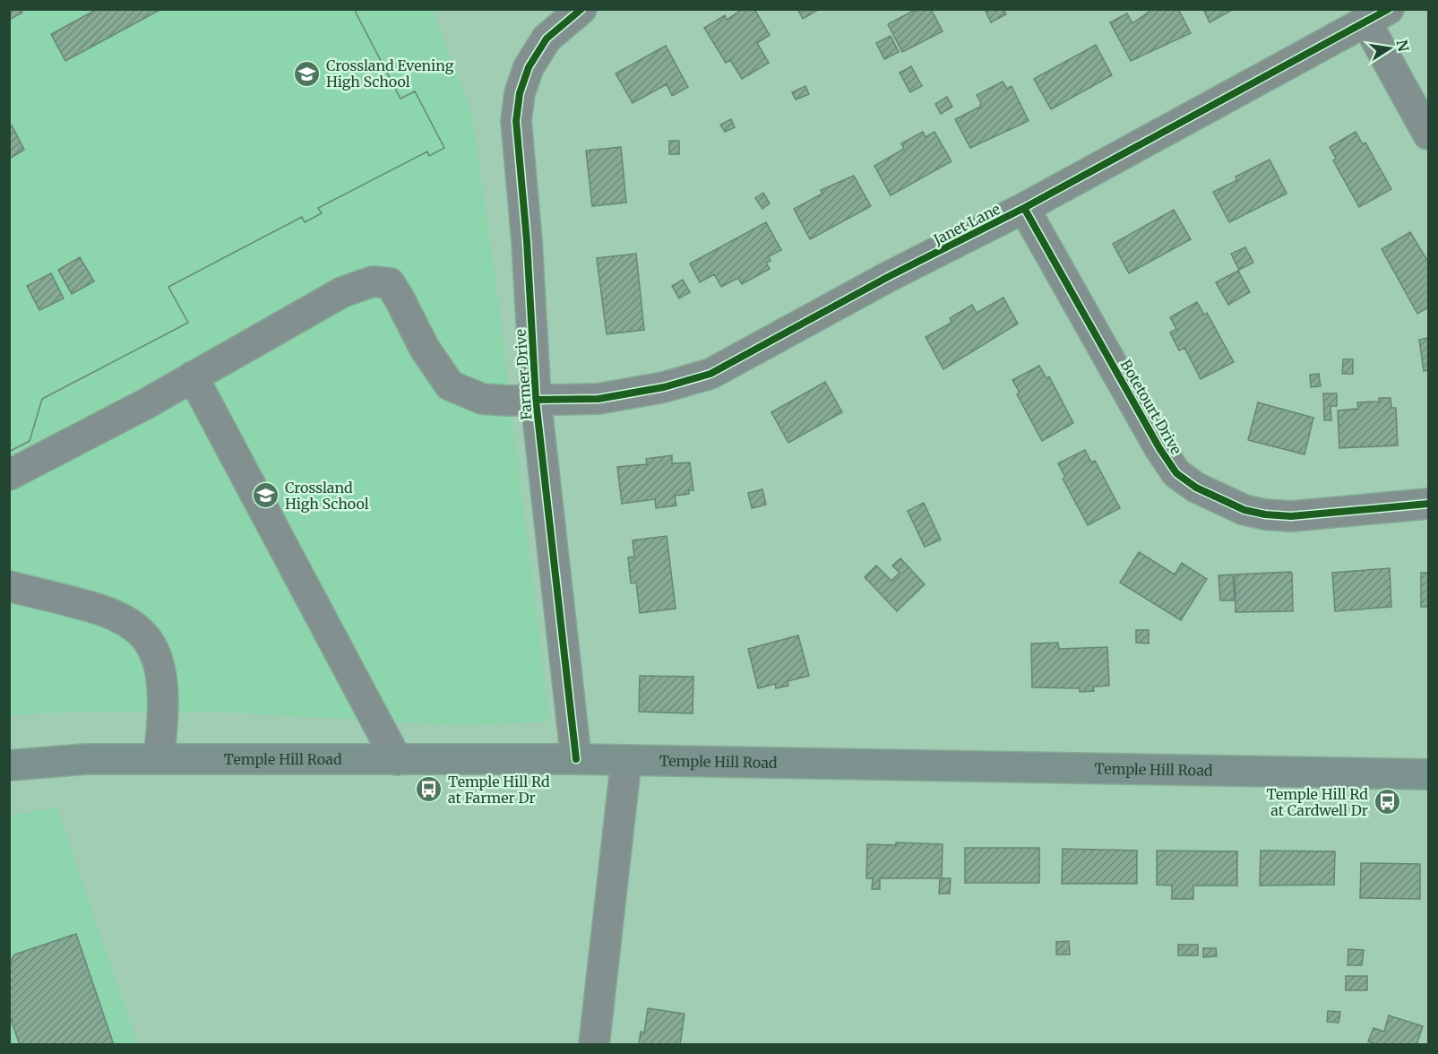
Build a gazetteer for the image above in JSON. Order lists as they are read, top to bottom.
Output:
{
  "streets": {
    "main road": ["Temple Hill Road"],
    "street": ["Janet Lane", "Farmer Drive", "Botetourt Drive"]
  },
  "crossings": [
    ["Janet Lane", "Farmer Drive"],
    ["Janet Lane", "Botetourt Drive"],
    ["Farmer Drive", "Temple Hill Road"]
  ],
  "places": {
    "school or university": ["Crossland Evening High School", "Crossland High School"],
    "bus stop": ["Temple Hill Rd at Farmer Dr", "Temple Hill Rd at Cardwell Dr"]
  },
  "north": "right"
}
